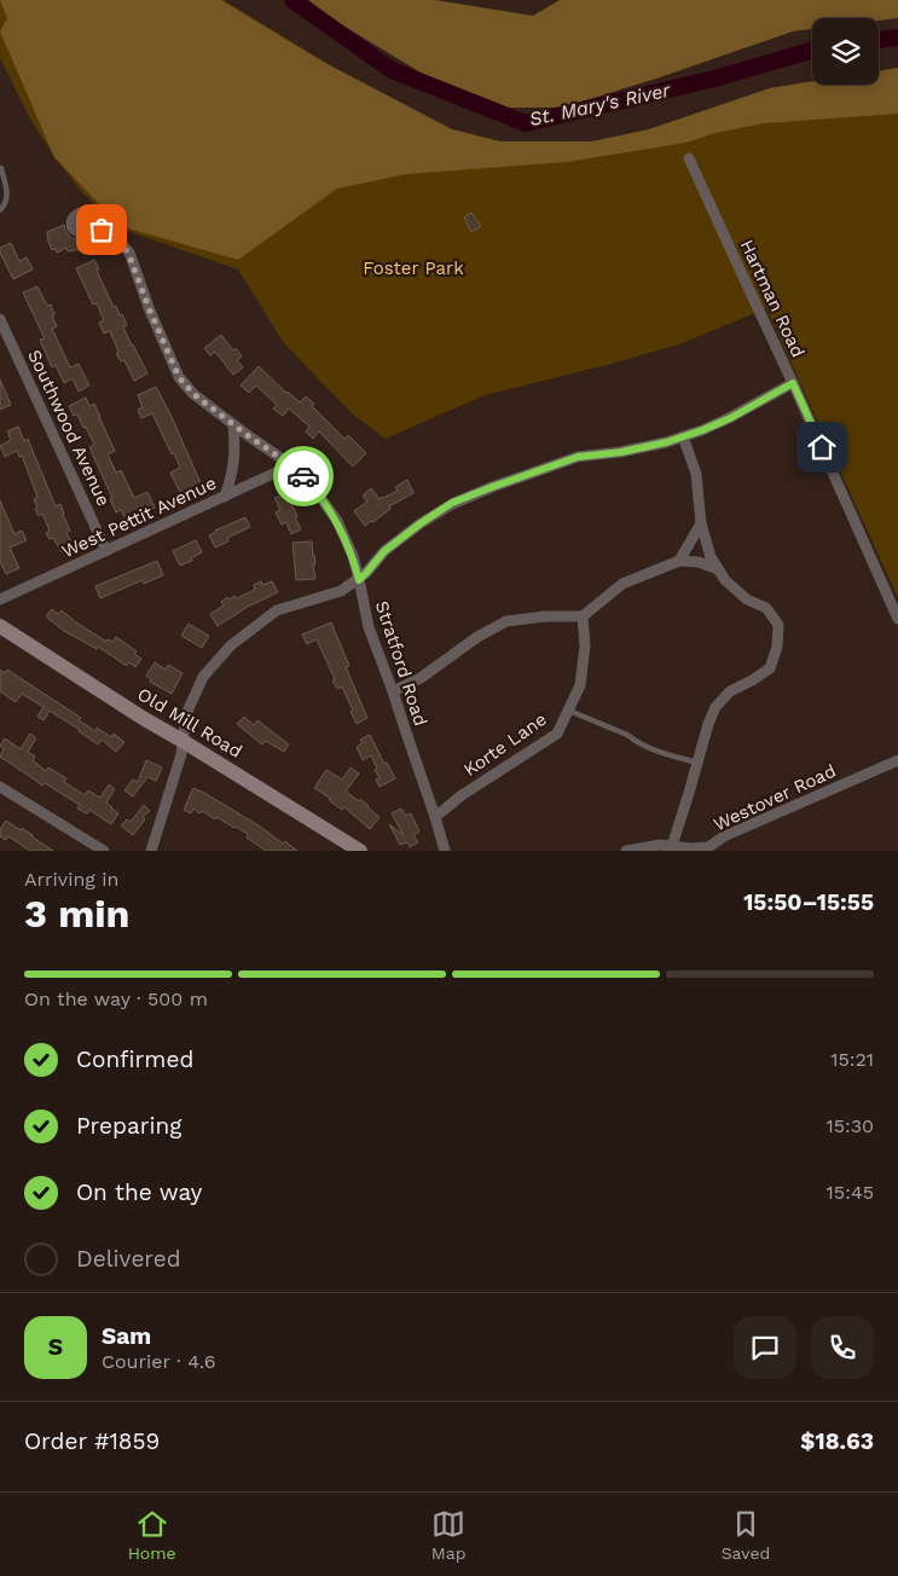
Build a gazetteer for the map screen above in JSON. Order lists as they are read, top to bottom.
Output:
{
  "streets": {
    "main road": ["Old Mill Road"],
    "street": [
      "Hartman Road",
      "Southwood Avenue",
      "West Pettit Avenue",
      "Stratford Road",
      "Korte Lane",
      "Westover Road"
    ]
  },
  "crossings": [
    ["Southwood Avenue", "West Pettit Avenue"],
    ["West Pettit Avenue", "Stratford Road"],
    ["Stratford Road", "Korte Lane"]
  ],
  "water": ["St. Mary's River"],
  "parks": ["Foster Park"],
  "page": {
    "heading": ["3 min", "Arriving in", "15:50–15:55"],
    "panel": [
      "Sam",
      "Courier · 4.6",
      "Order #1859",
      "$18.63"
    ],
    "bar": "On the way · 500 m",
    "list": [
      ["Confirmed", "15:21"],
      ["Preparing", "15:30"],
      ["On the way", "15:45"],
      "Delivered"
    ],
    "round": "S",
    "tabs": ["Home", "Map", "Saved"]
  }
}
